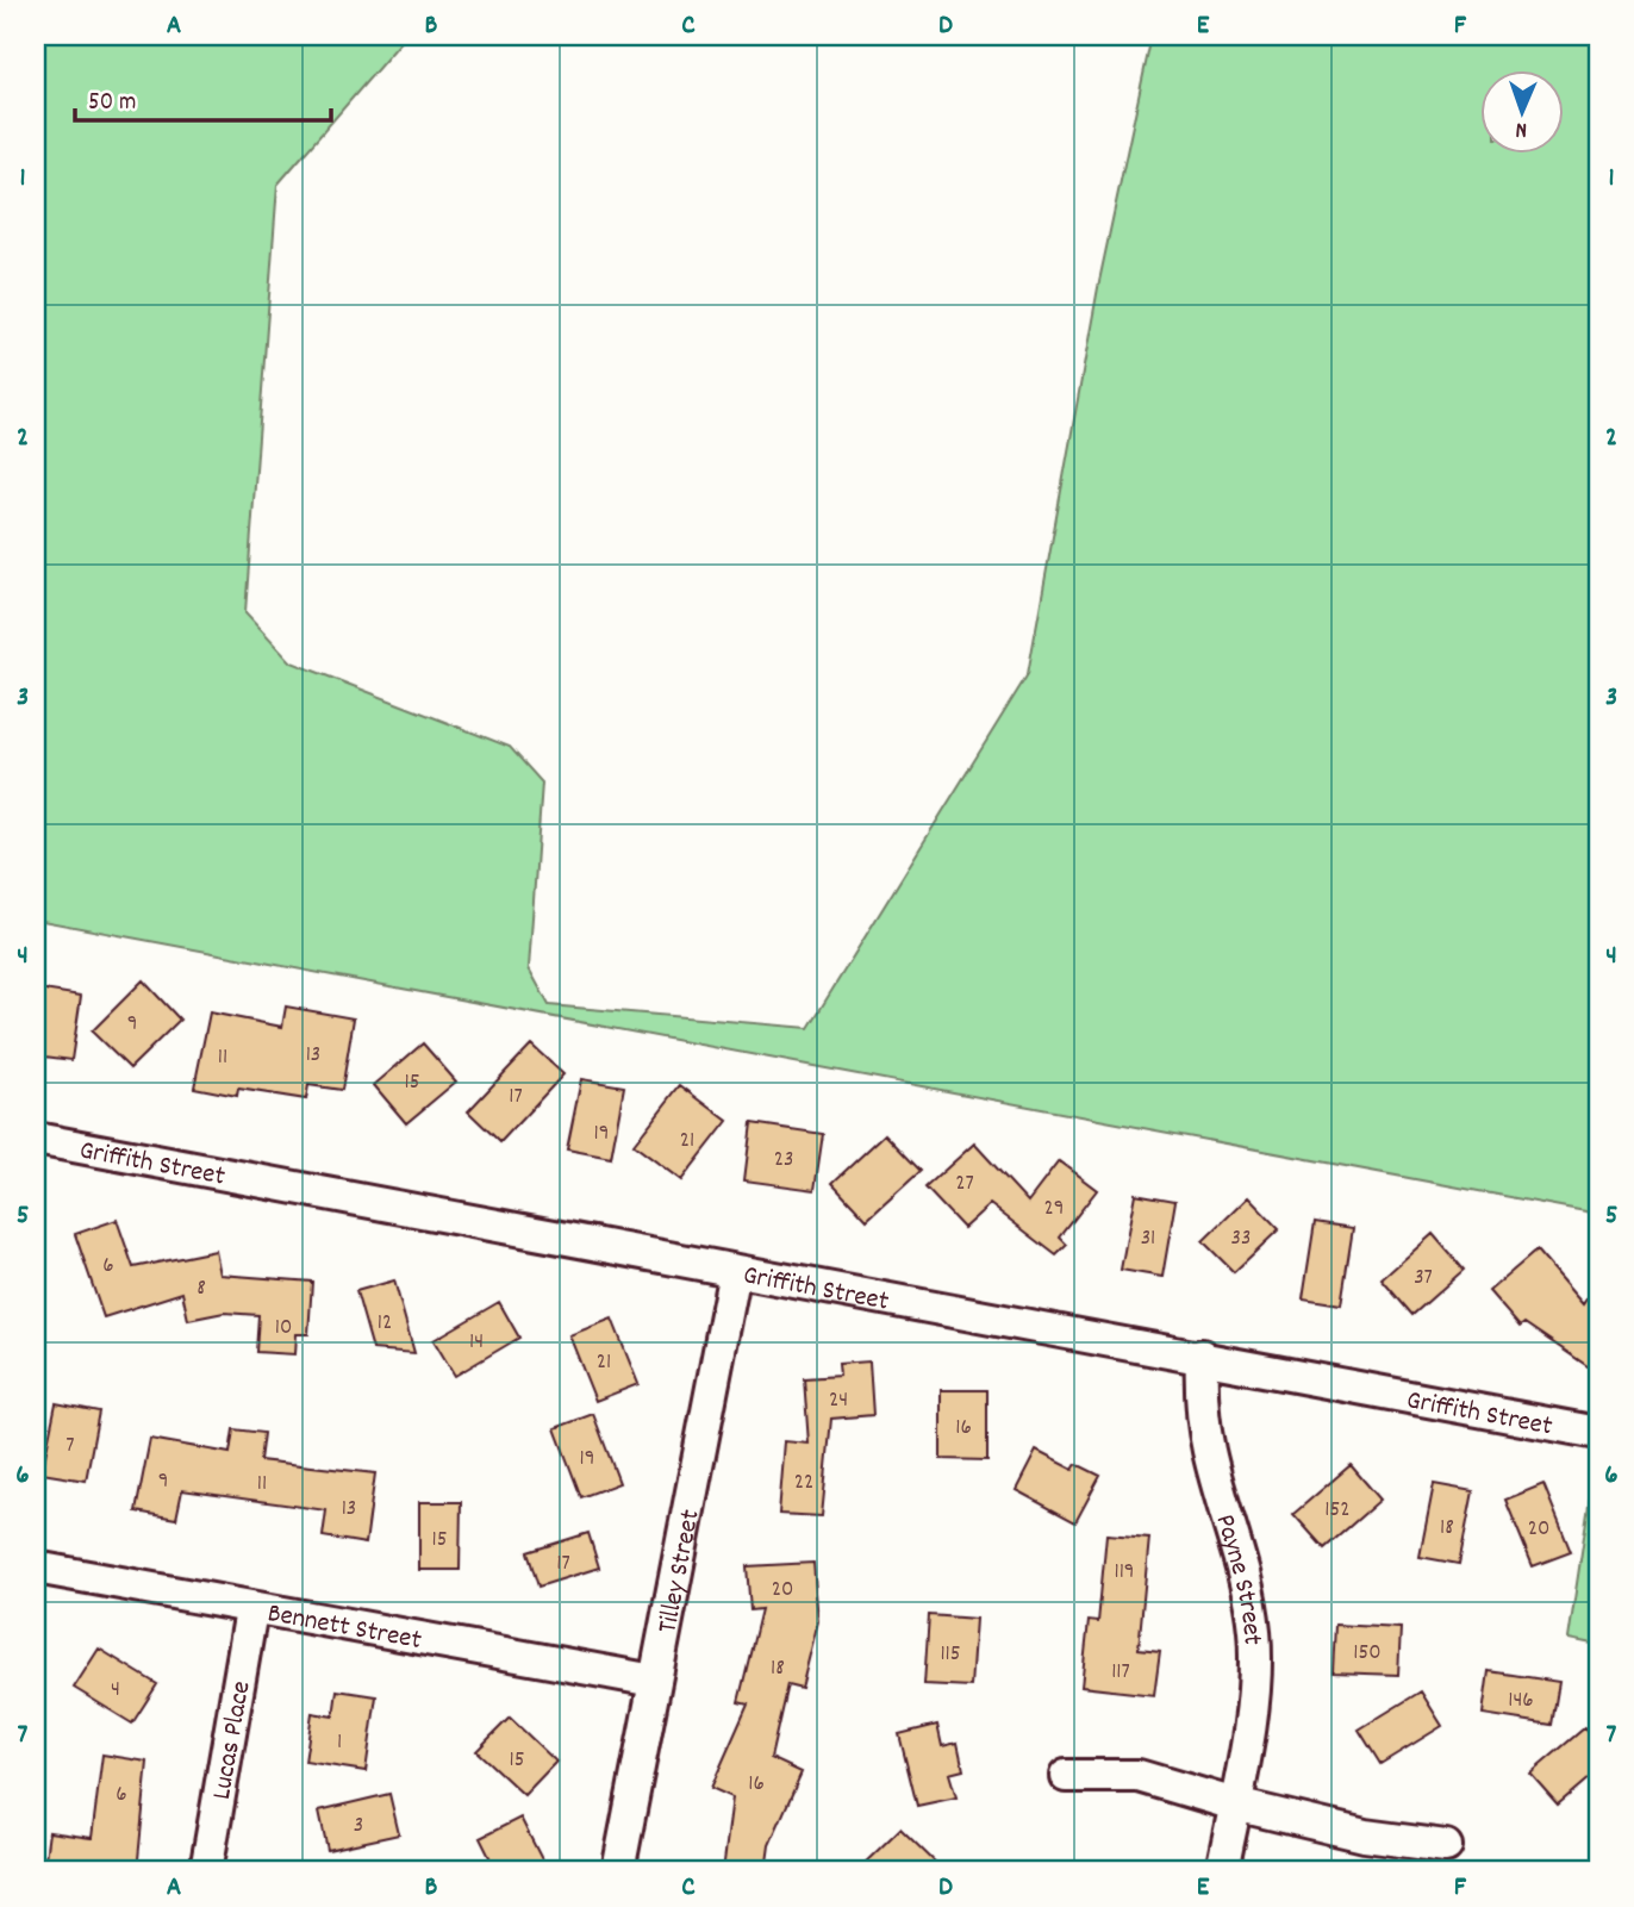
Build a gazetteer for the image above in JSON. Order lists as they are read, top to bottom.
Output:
{
  "streets": {
    "street": [
      "Griffith Street",
      "Tilley Street",
      "Payne Street",
      "Bennett Street",
      "Lucas Place"
    ]
  },
  "crossings": [
    ["Griffith Street", "Tilley Street"],
    ["Griffith Street", "Payne Street"],
    ["Tilley Street", "Bennett Street"],
    ["Bennett Street", "Lucas Place"]
  ],
  "house_numbers": [
    "9",
    "13",
    "11",
    "15",
    "17",
    "19",
    "21",
    "23",
    "27",
    "29",
    "31",
    "33",
    "6",
    "37",
    "8",
    "12",
    "10",
    "14",
    "21",
    "24",
    "16",
    "7",
    "19",
    "9",
    "22",
    "11",
    "13",
    "152",
    "18",
    "20",
    "15",
    "17",
    "119",
    "20",
    "150",
    "115",
    "18",
    "117",
    "4",
    "146",
    "1",
    "15",
    "16",
    "6",
    "3"
  ],
  "scale_bar": "50 m",
  "north": "bottom",
  "grid": {
    "columns": [
      "A",
      "B",
      "C",
      "D",
      "E",
      "F"
    ],
    "rows": [
      "1",
      "2",
      "3",
      "4",
      "5",
      "6",
      "7"
    ]
  }
}
